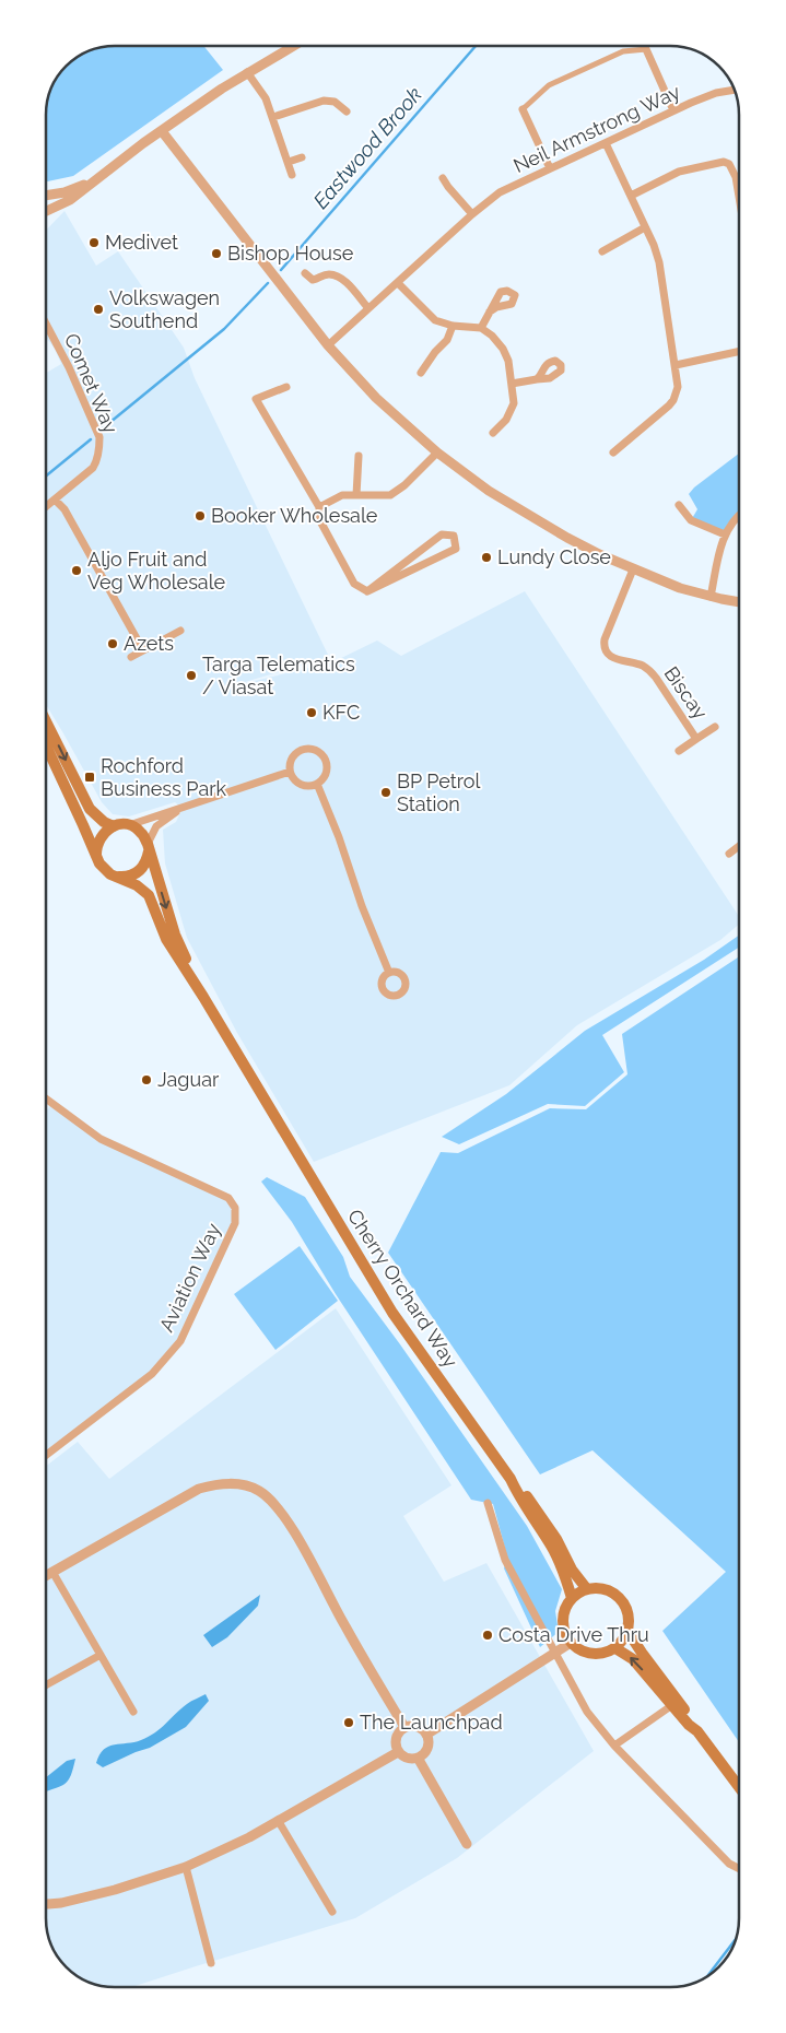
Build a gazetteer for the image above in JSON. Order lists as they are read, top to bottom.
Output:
{
  "streets": {
    "main road": ["Cherry Orchard Way"],
    "street": [
      "Neil Armstrong Way",
      "Comet Way",
      "Biscay",
      "Aviation Way"
    ]
  },
  "water": ["Eastwood Brook"],
  "places": {
    "other": [
      "Medivet",
      "Bishop House",
      "Volkswagen Southend",
      "Booker Wholesale",
      "Lundy Close",
      "Aljo Fruit and Veg Wholesale",
      "Azets",
      "Targa Telematics / Viasat",
      "KFC",
      "BP Petrol Station",
      "Jaguar",
      "Costa Drive Thru",
      "The Launchpad"
    ],
    "transit": ["Rochford Business Park"]
  }
}
